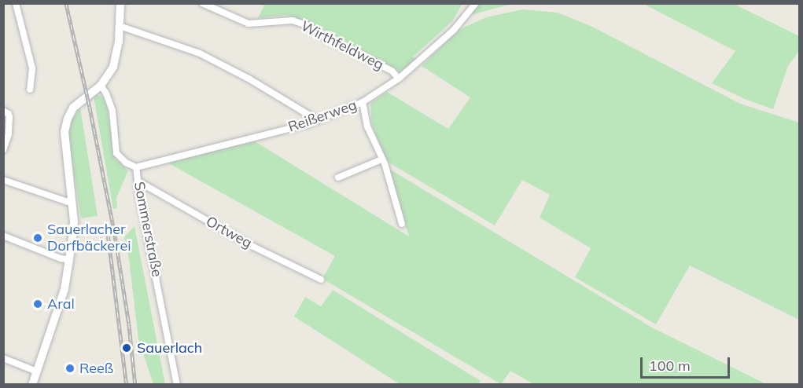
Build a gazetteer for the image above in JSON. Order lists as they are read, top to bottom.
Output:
{
  "streets": {
    "street": [
      "Wirthfeldweg",
      "Reißerweg",
      "Sommerstraße",
      "Ortweg"
    ]
  },
  "crossings": [
    ["Wirthfeldweg", "Reißerweg"],
    ["Reißerweg", "Sommerstraße"],
    ["Sommerstraße", "Ortweg"]
  ],
  "places": [
    "Sauerlacher Dorfbäckerei",
    "Aral",
    "Sauerlach",
    "Reeß"
  ],
  "scale_bar": "100 m"
}
